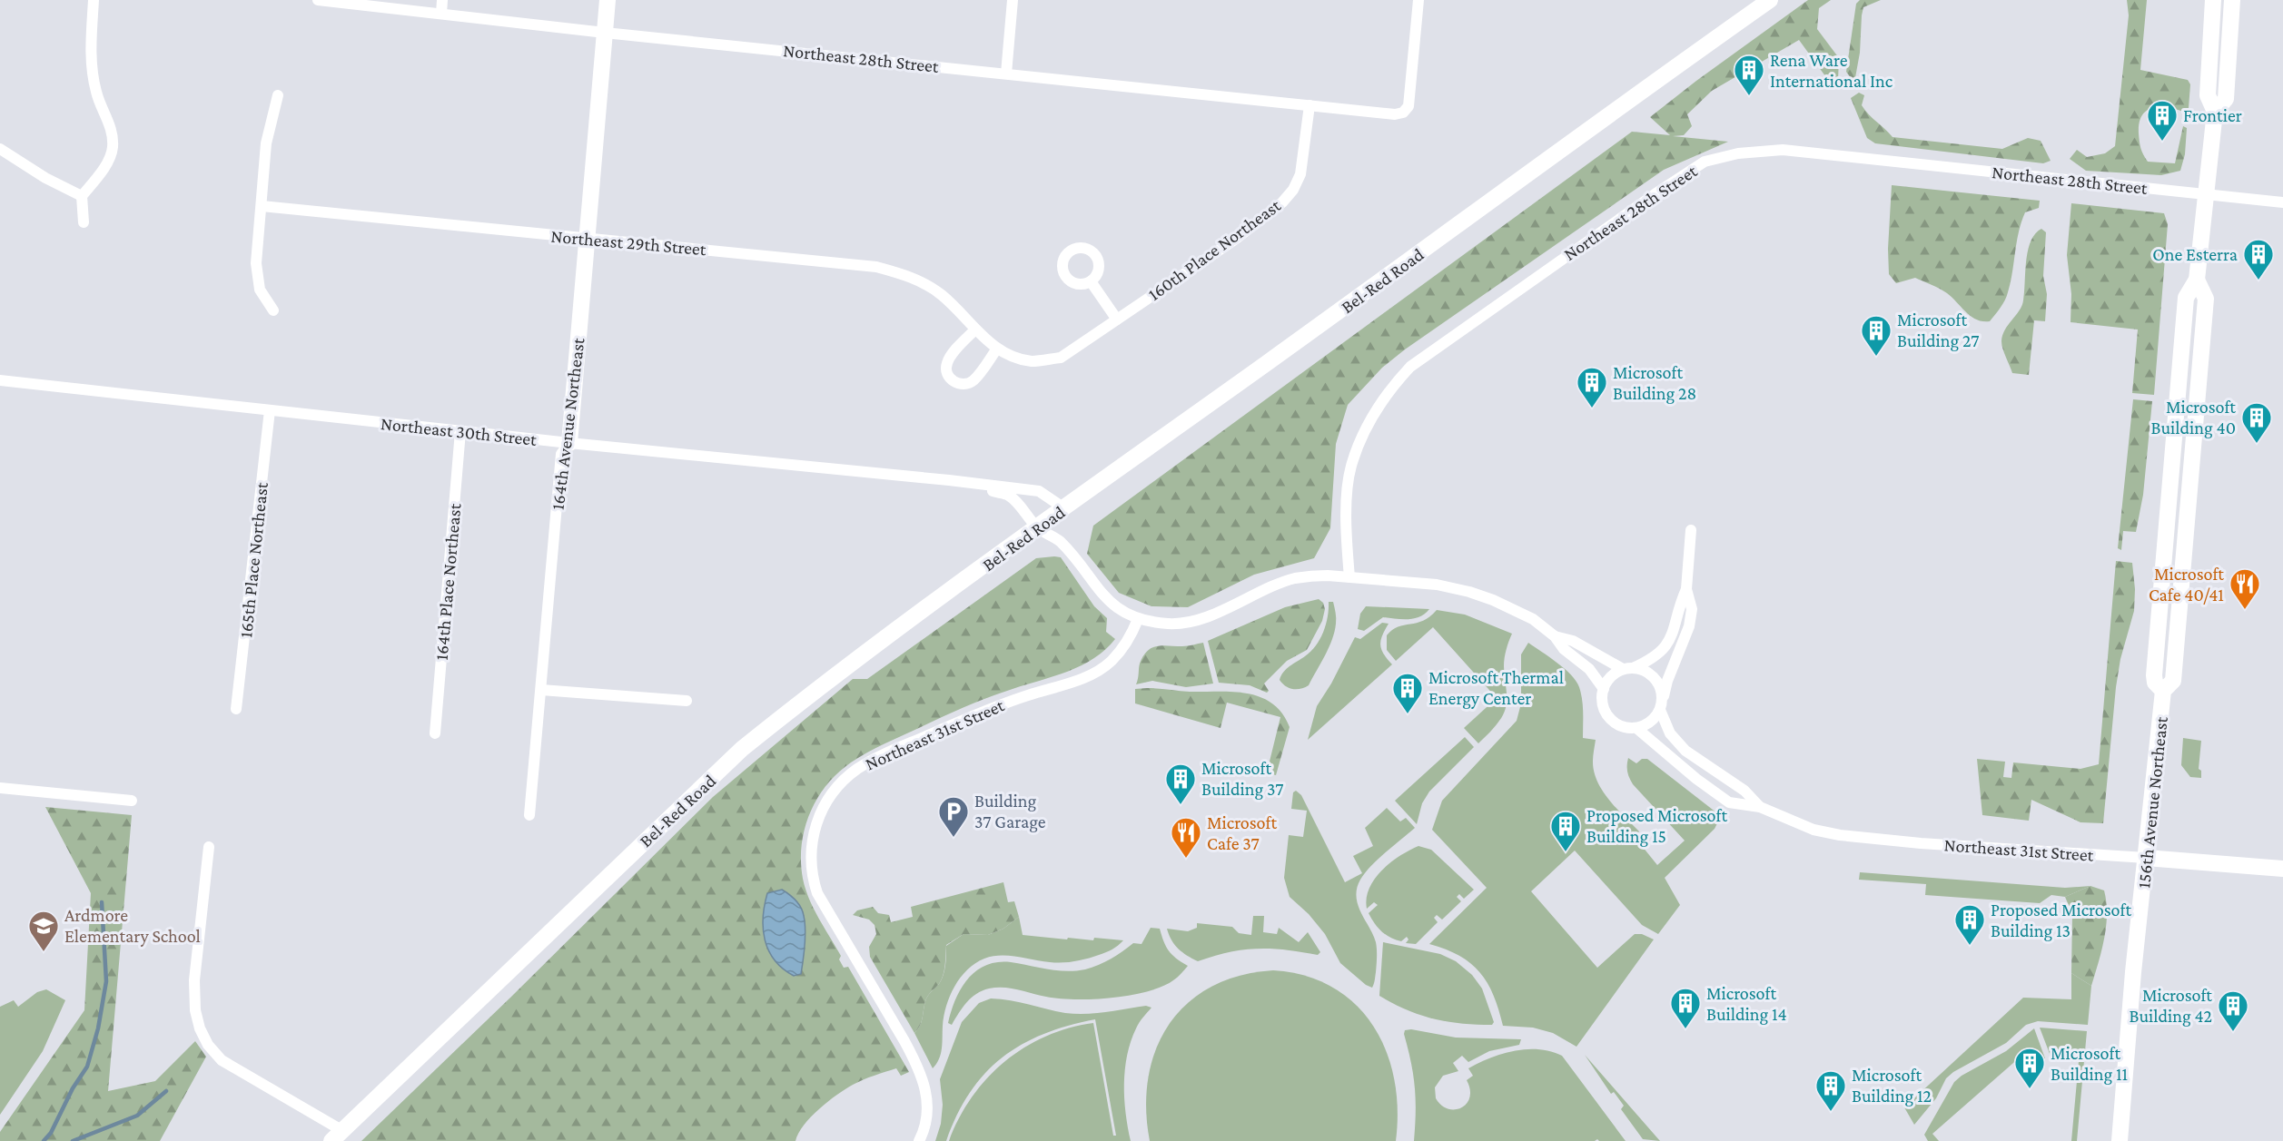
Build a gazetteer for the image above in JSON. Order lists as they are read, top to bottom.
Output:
{
  "streets": {
    "main road": [
      "Bel-Red Road",
      "164th Avenue Northeast",
      "Northeast 31st Street",
      "156th Avenue Northeast"
    ],
    "street": [
      "Northeast 28th Street",
      "Northeast 29th Street",
      "160th Place Northeast",
      "Northeast 30th Street",
      "165th Place Northeast",
      "164th Place Northeast"
    ]
  },
  "crossings": [
    ["Northeast 28th Street", "160th Place Northeast"],
    ["Northeast 28th Street", "164th Avenue Northeast"],
    ["Northeast 28th Street", "156th Avenue Northeast"],
    ["Northeast 29th Street", "160th Place Northeast"],
    ["Northeast 29th Street", "164th Avenue Northeast"],
    ["Bel-Red Road", "Northeast 30th Street"],
    ["164th Avenue Northeast", "Northeast 30th Street"],
    ["Northeast 30th Street", "165th Place Northeast"],
    ["Northeast 30th Street", "164th Place Northeast"],
    ["Northeast 30th Street", "Northeast 31st Street"],
    ["Northeast 31st Street", "156th Avenue Northeast"]
  ],
  "places": {
    "building": [
      "Rena Ware International Inc",
      "Frontier",
      "One Esterra",
      "Microsoft Building 27",
      "Microsoft Building 28",
      "Microsoft Building 40",
      "Microsoft Thermal Energy Center",
      "Microsoft Building 37",
      "Proposed Microsoft Building 15",
      "Proposed Microsoft Building 13",
      "Microsoft Building 14",
      "Microsoft Building 42",
      "Microsoft Building 11",
      "Microsoft Building 12"
    ],
    "restaurant": ["Microsoft Cafe 40/41", "Microsoft Cafe 37"],
    "parking": ["Building 37 Garage"],
    "school or university": ["Ardmore Elementary School"]
  }
}
